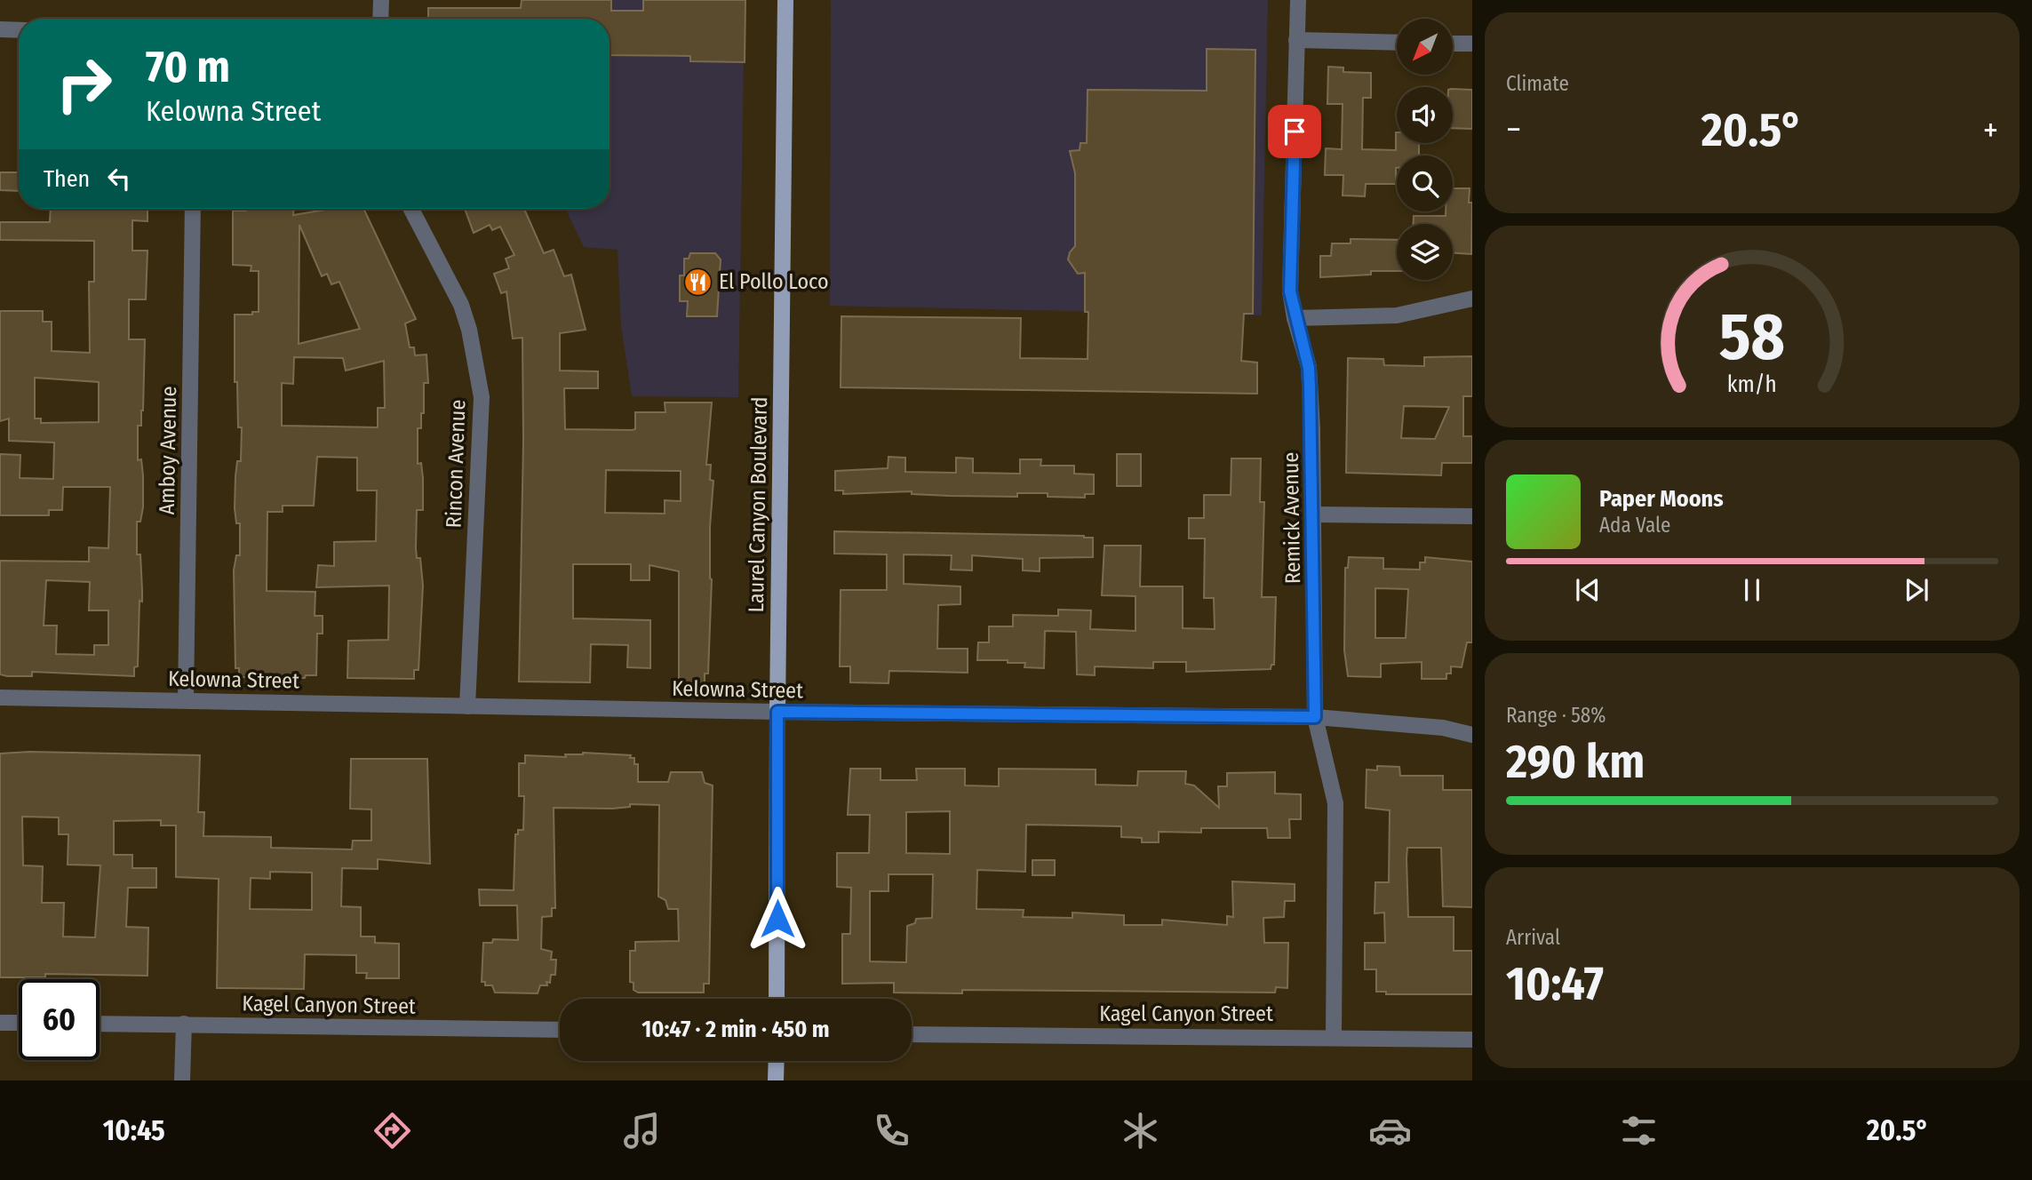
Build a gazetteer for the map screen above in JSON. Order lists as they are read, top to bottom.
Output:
{
  "streets": {
    "main road": ["Laurel Canyon Boulevard"],
    "street": [
      "Amboy Avenue",
      "Rincon Avenue",
      "Remick Avenue",
      "Kelowna Street",
      "Kagel Canyon Street"
    ]
  },
  "crossings": [
    ["Amboy Avenue", "Kelowna Street"],
    ["Rincon Avenue", "Kelowna Street"],
    ["Laurel Canyon Boulevard", "Kelowna Street"],
    ["Remick Avenue", "Kelowna Street"],
    ["Remick Avenue", "Kagel Canyon Street"]
  ],
  "places": {
    "restaurant": ["El Pollo Loco"]
  },
  "north": "bottom left",
  "page": {
    "tile": [
      "Climate",
      ["Range · 58%", "290 km"],
      ["Arrival", "10:47"]
    ],
    "turn": ["70 m", "Kelowna Street"],
    "heat": ["−", "20.5°", "+"],
    "then": "Then",
    "song": ["Paper Moons", "Ada Vale"],
    "limit": "60",
    "trip": "10:47 · 2 min · 450 m",
    "tabs": ["10:45", "20.5°"],
    "gauge": ["58", "km/h"]
  }
}
